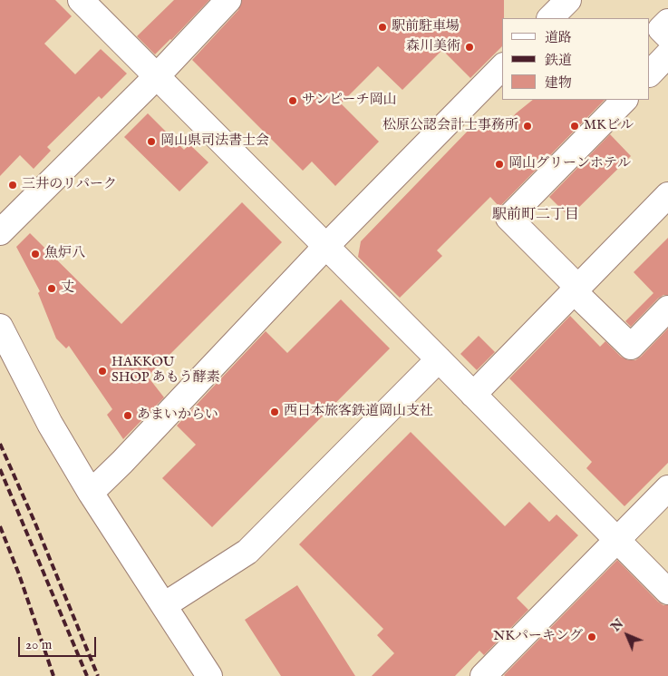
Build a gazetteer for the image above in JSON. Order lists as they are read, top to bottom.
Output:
{
  "districts": ["駅前町二丁目"],
  "places": [
    "駅前駐車場",
    "森川美術",
    "サンピーチ岡山",
    "松原公認会計士事務所",
    "MKビル",
    "岡山県司法書士会",
    "岡山グリーンホテル",
    "三井のリパーク",
    "魚炉八",
    "丈",
    "HAKKOU SHOP あもう酵素",
    "西日本旅客鉄道岡山支社",
    "あまいからい",
    "NKパーキング"
  ],
  "legend": ["道路", "鉄道", "建物"],
  "scale_bar": "20 m",
  "north": "top left"
}
